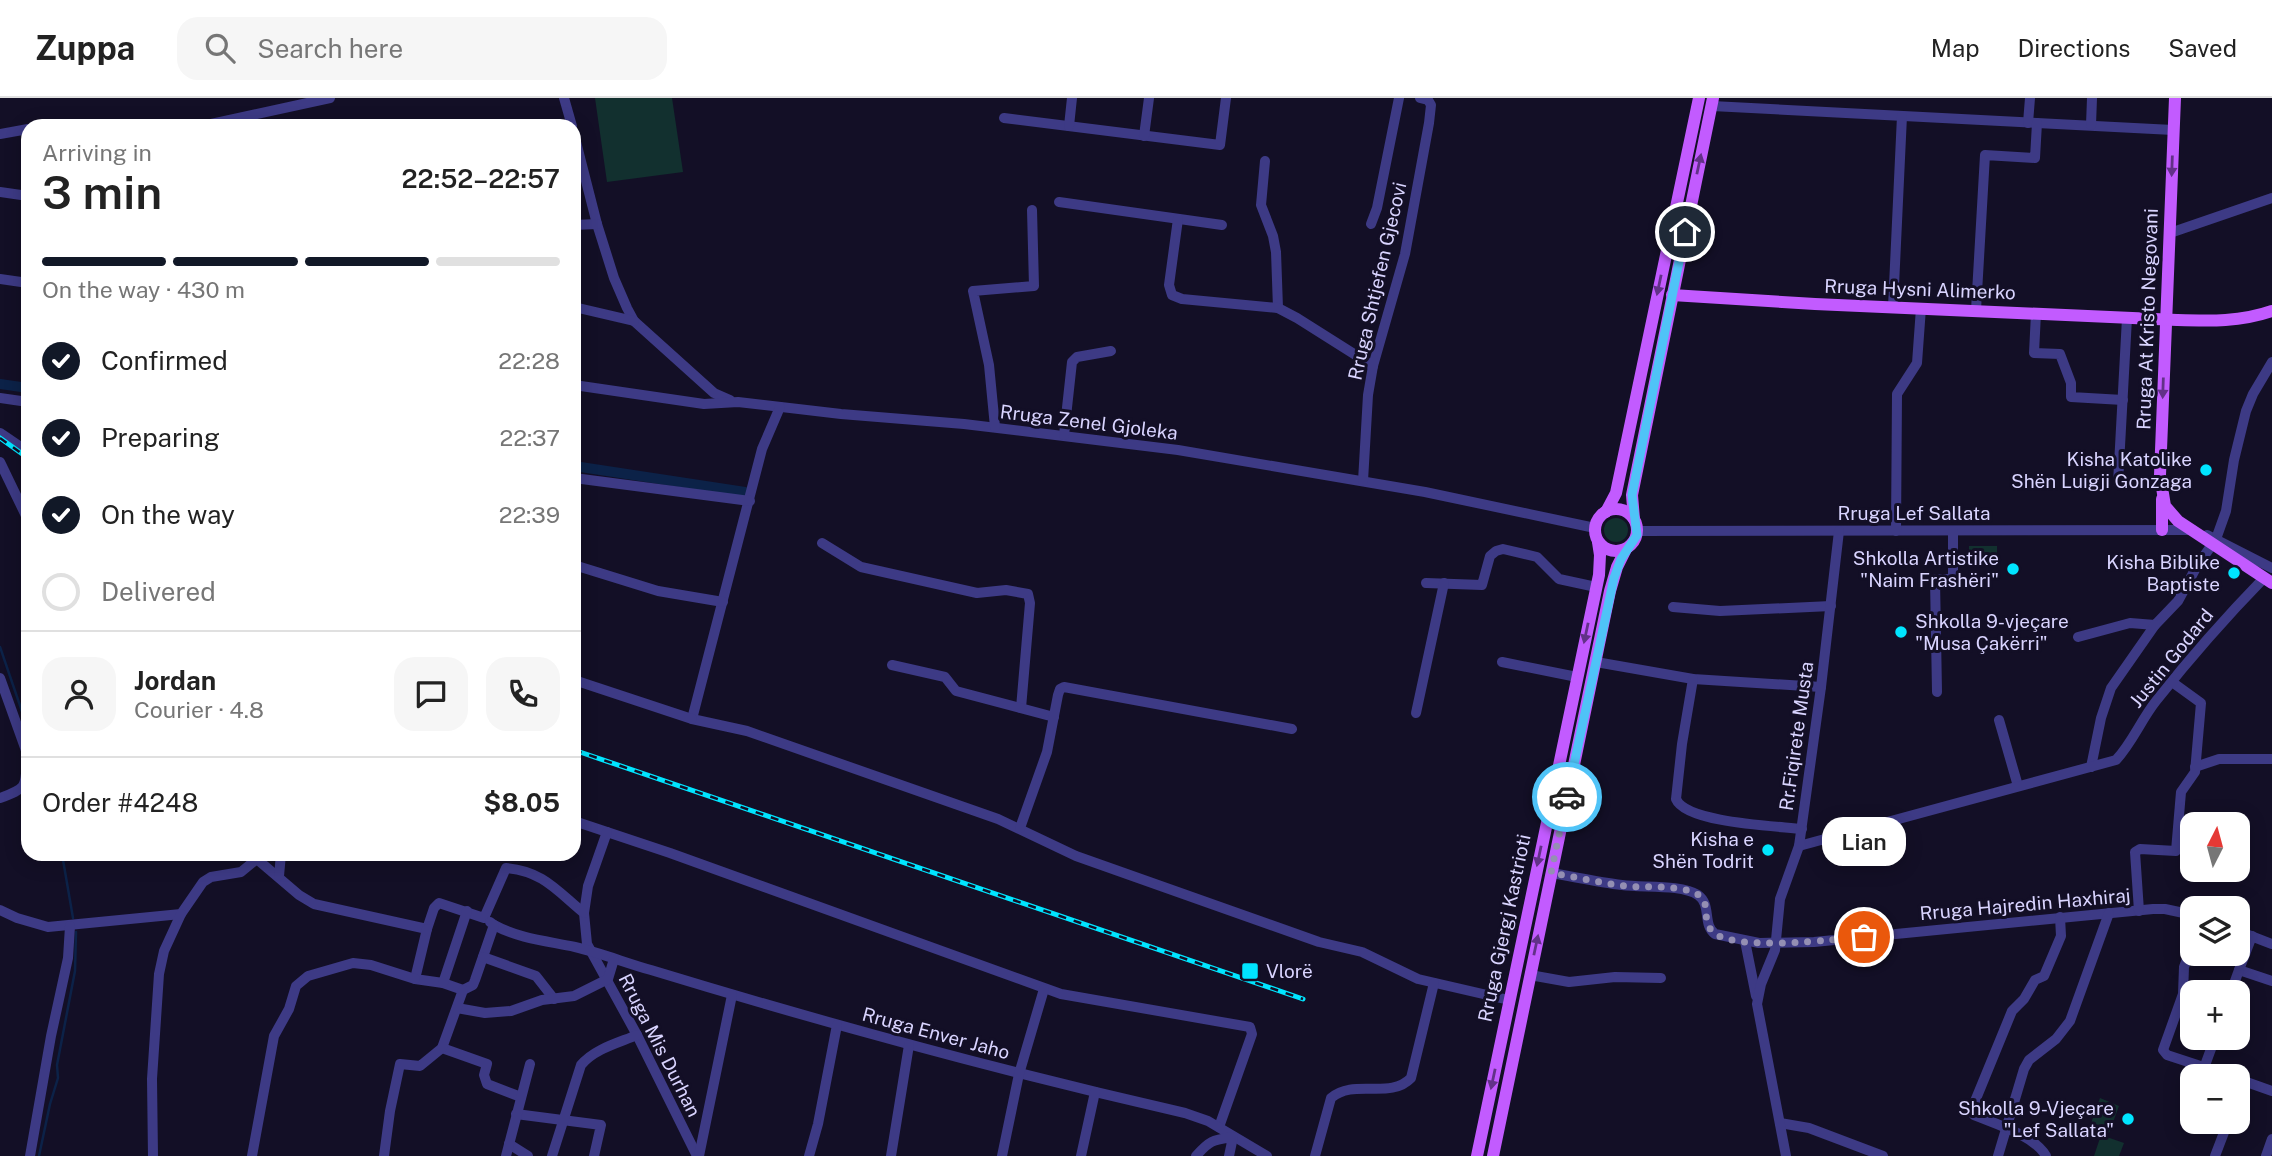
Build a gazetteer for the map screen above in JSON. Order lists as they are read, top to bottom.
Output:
{
  "streets": {
    "main road": ["Rruga Hysni Alimerko", "Rruga At Kristo Negovani", "Rruga Gjergj Kastrioti"],
    "street": [
      "Rruga Shtjefen Gjecovi",
      "Rruga Zenel Gjoleka",
      "Rruga Lef Sallata",
      "Justin Godard",
      "Rr.Fiqirete Musta",
      "Rruga Hajredin Haxhiraj",
      "Rruga Enver Jaho",
      "Rruga Mis Durhan"
    ]
  },
  "crossings": [
    ["Rruga Shtjefen Gjecovi", "Rruga Zenel Gjoleka"],
    ["Rruga Hysni Alimerko", "Rruga At Kristo Negovani"],
    ["Rruga At Kristo Negovani", "Rruga Lef Sallata"],
    ["Rruga Zenel Gjoleka", "Rruga Lef Sallata"],
    ["Rruga Zenel Gjoleka", "Rruga Gjergj Kastrioti"],
    ["Rruga Lef Sallata", "Rr.Fiqirete Musta"],
    ["Rruga Lef Sallata", "Rruga Gjergj Kastrioti"],
    ["Rr.Fiqirete Musta", "Rruga Hajredin Haxhiraj"],
    ["Rruga Hajredin Haxhiraj", "Rruga Gjergj Kastrioti"],
    ["Rruga Enver Jaho", "Rruga Mis Durhan"]
  ],
  "one_way": ["Rruga At Kristo Negovani"],
  "places": {
    "other": [
      "Kisha Katolike Shën Luigji Gonzaga",
      "Shkolla Artistike \"Naim Frashëri\"",
      "Kisha Biblike Baptiste",
      "Shkolla 9-vjeçare \"Musa Çakërri\"",
      "Kisha e Shën Todrit",
      "Lian",
      "Shkolla 9-Vjeçare \"Lef Sallata\""
    ],
    "transit": ["Vlorë"]
  },
  "north": "top",
  "page": {
    "header": "Zuppa",
    "search": "Search here",
    "nav": ["Map", "Directions", "Saved"],
    "heading": ["3 min", "Arriving in", "22:52–22:57"],
    "panel": [
      "Jordan",
      "Courier · 4.8",
      "Order #4248",
      "$8.05"
    ],
    "bar": "On the way · 430 m",
    "list": [
      ["Confirmed", "22:28"],
      ["Preparing", "22:37"],
      ["On the way", "22:39"],
      "Delivered"
    ],
    "map_buttons": ["+", "−"],
    "bubble": "Lian"
  }
}
